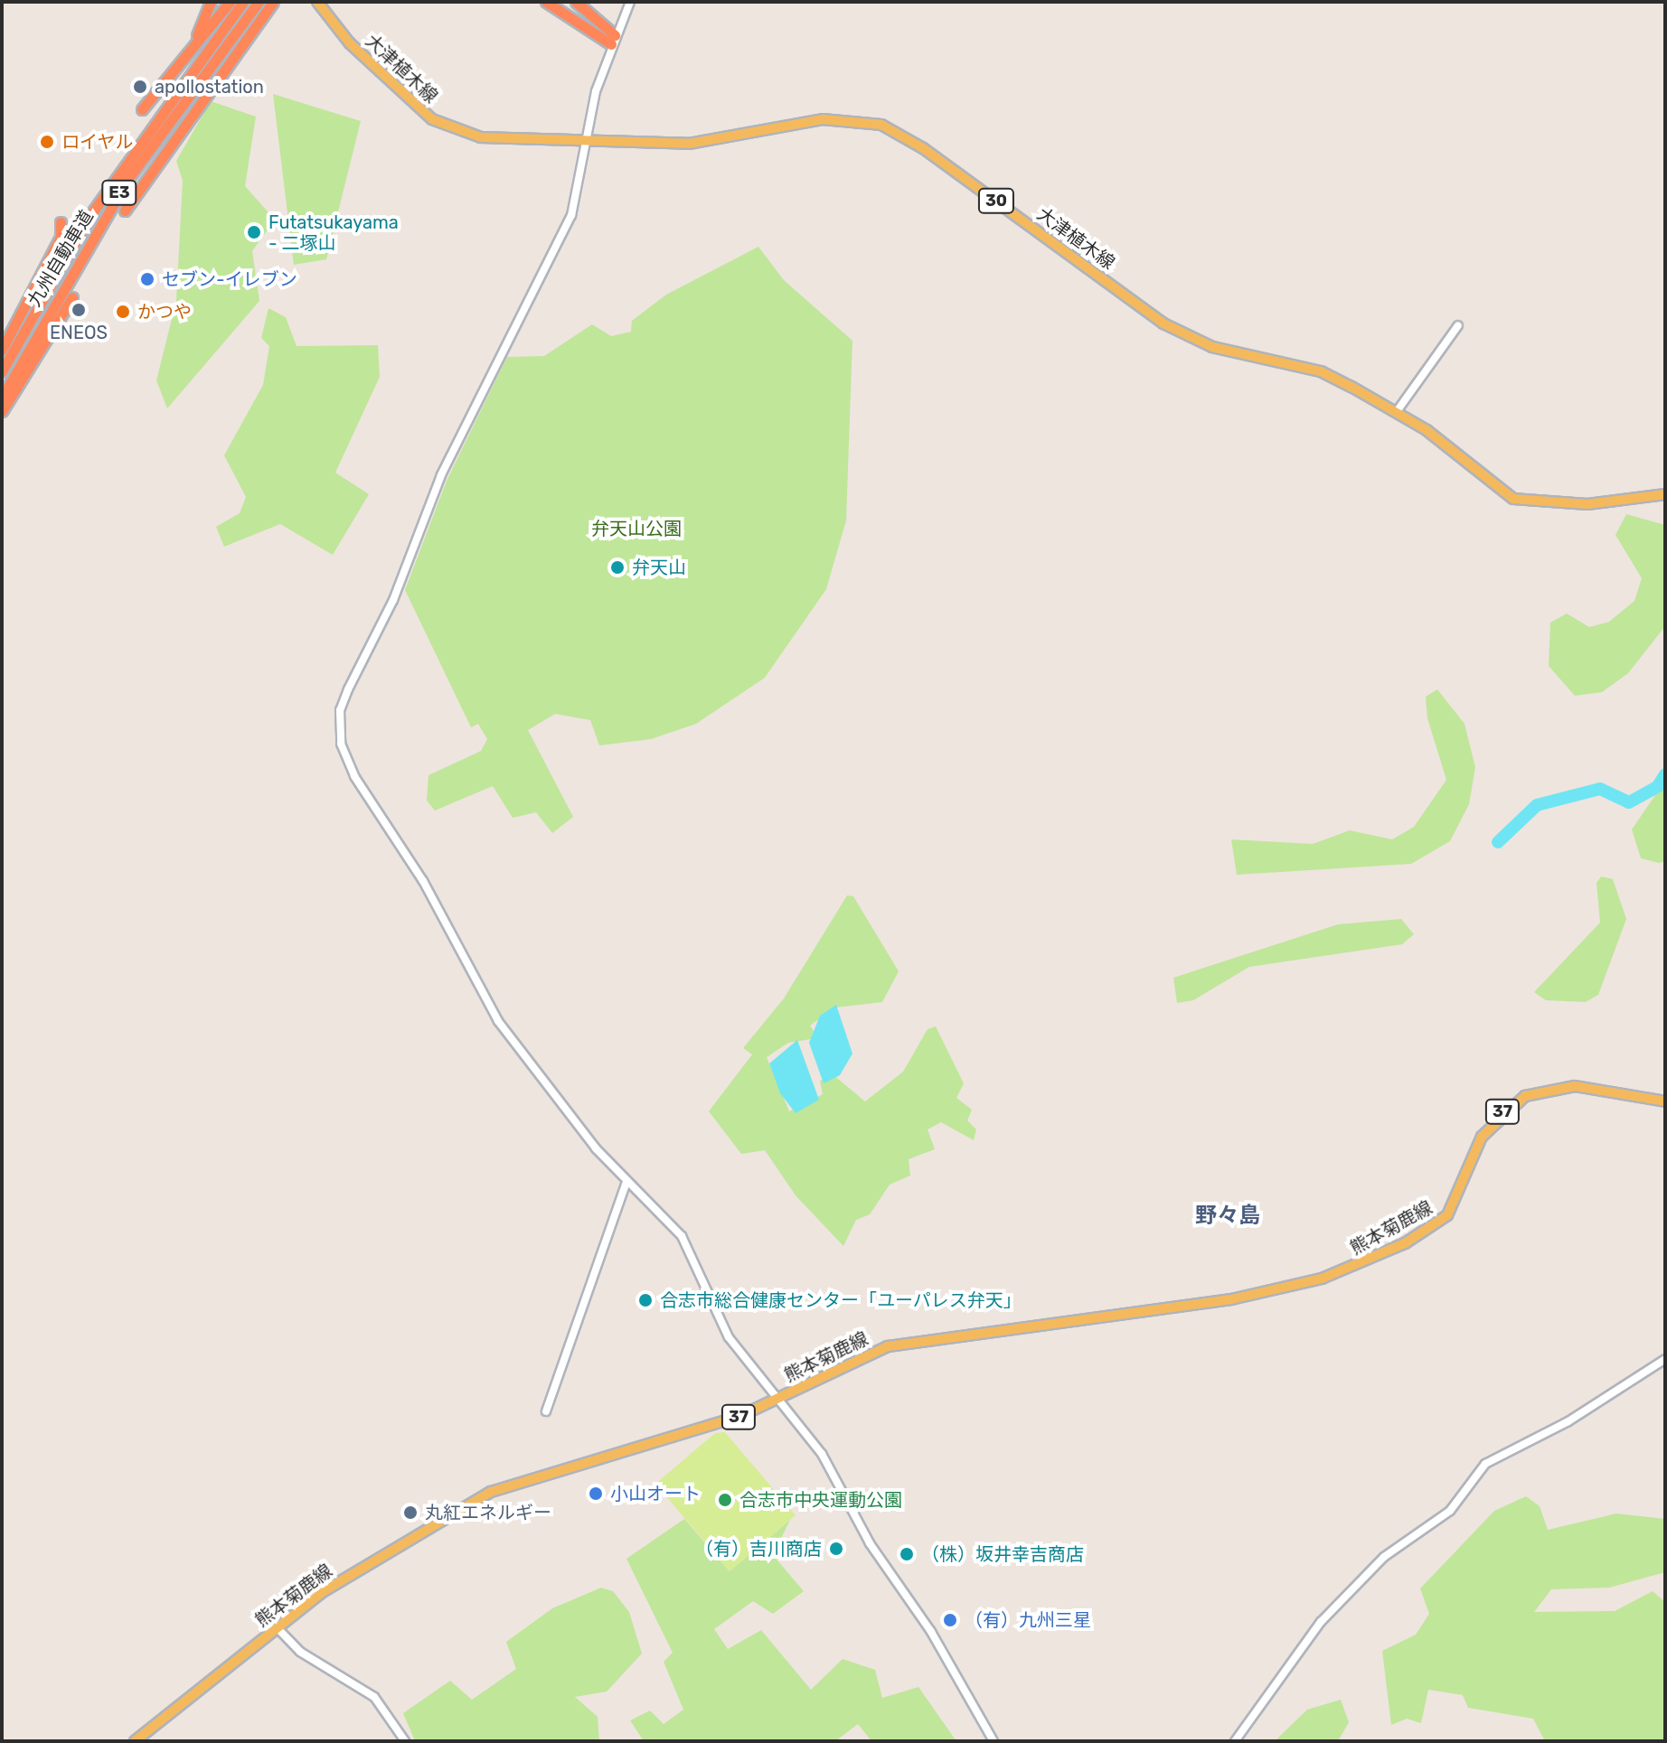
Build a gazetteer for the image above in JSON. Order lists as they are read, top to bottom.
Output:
{
  "streets": {
    "highway": ["E3", "九州自動車道"],
    "main road": [
      "大津植木線",
      "30",
      "37",
      "熊本菊鹿線"
    ]
  },
  "districts": ["野々島"],
  "parks": ["弁天山公園"],
  "places": [
    "apollostation",
    "ロイヤル",
    "Futatsukayama - 二塚山",
    "セブン-イレブン",
    "ENEOS",
    "かつや",
    "弁天山",
    "合志市総合健康センター「ユーパレス弁天」",
    "小山オート",
    "合志市中央運動公園",
    "丸紅エネルギー",
    "（有）吉川商店",
    "（株）坂井幸吉商店",
    "（有）九州三星"
  ]
}
